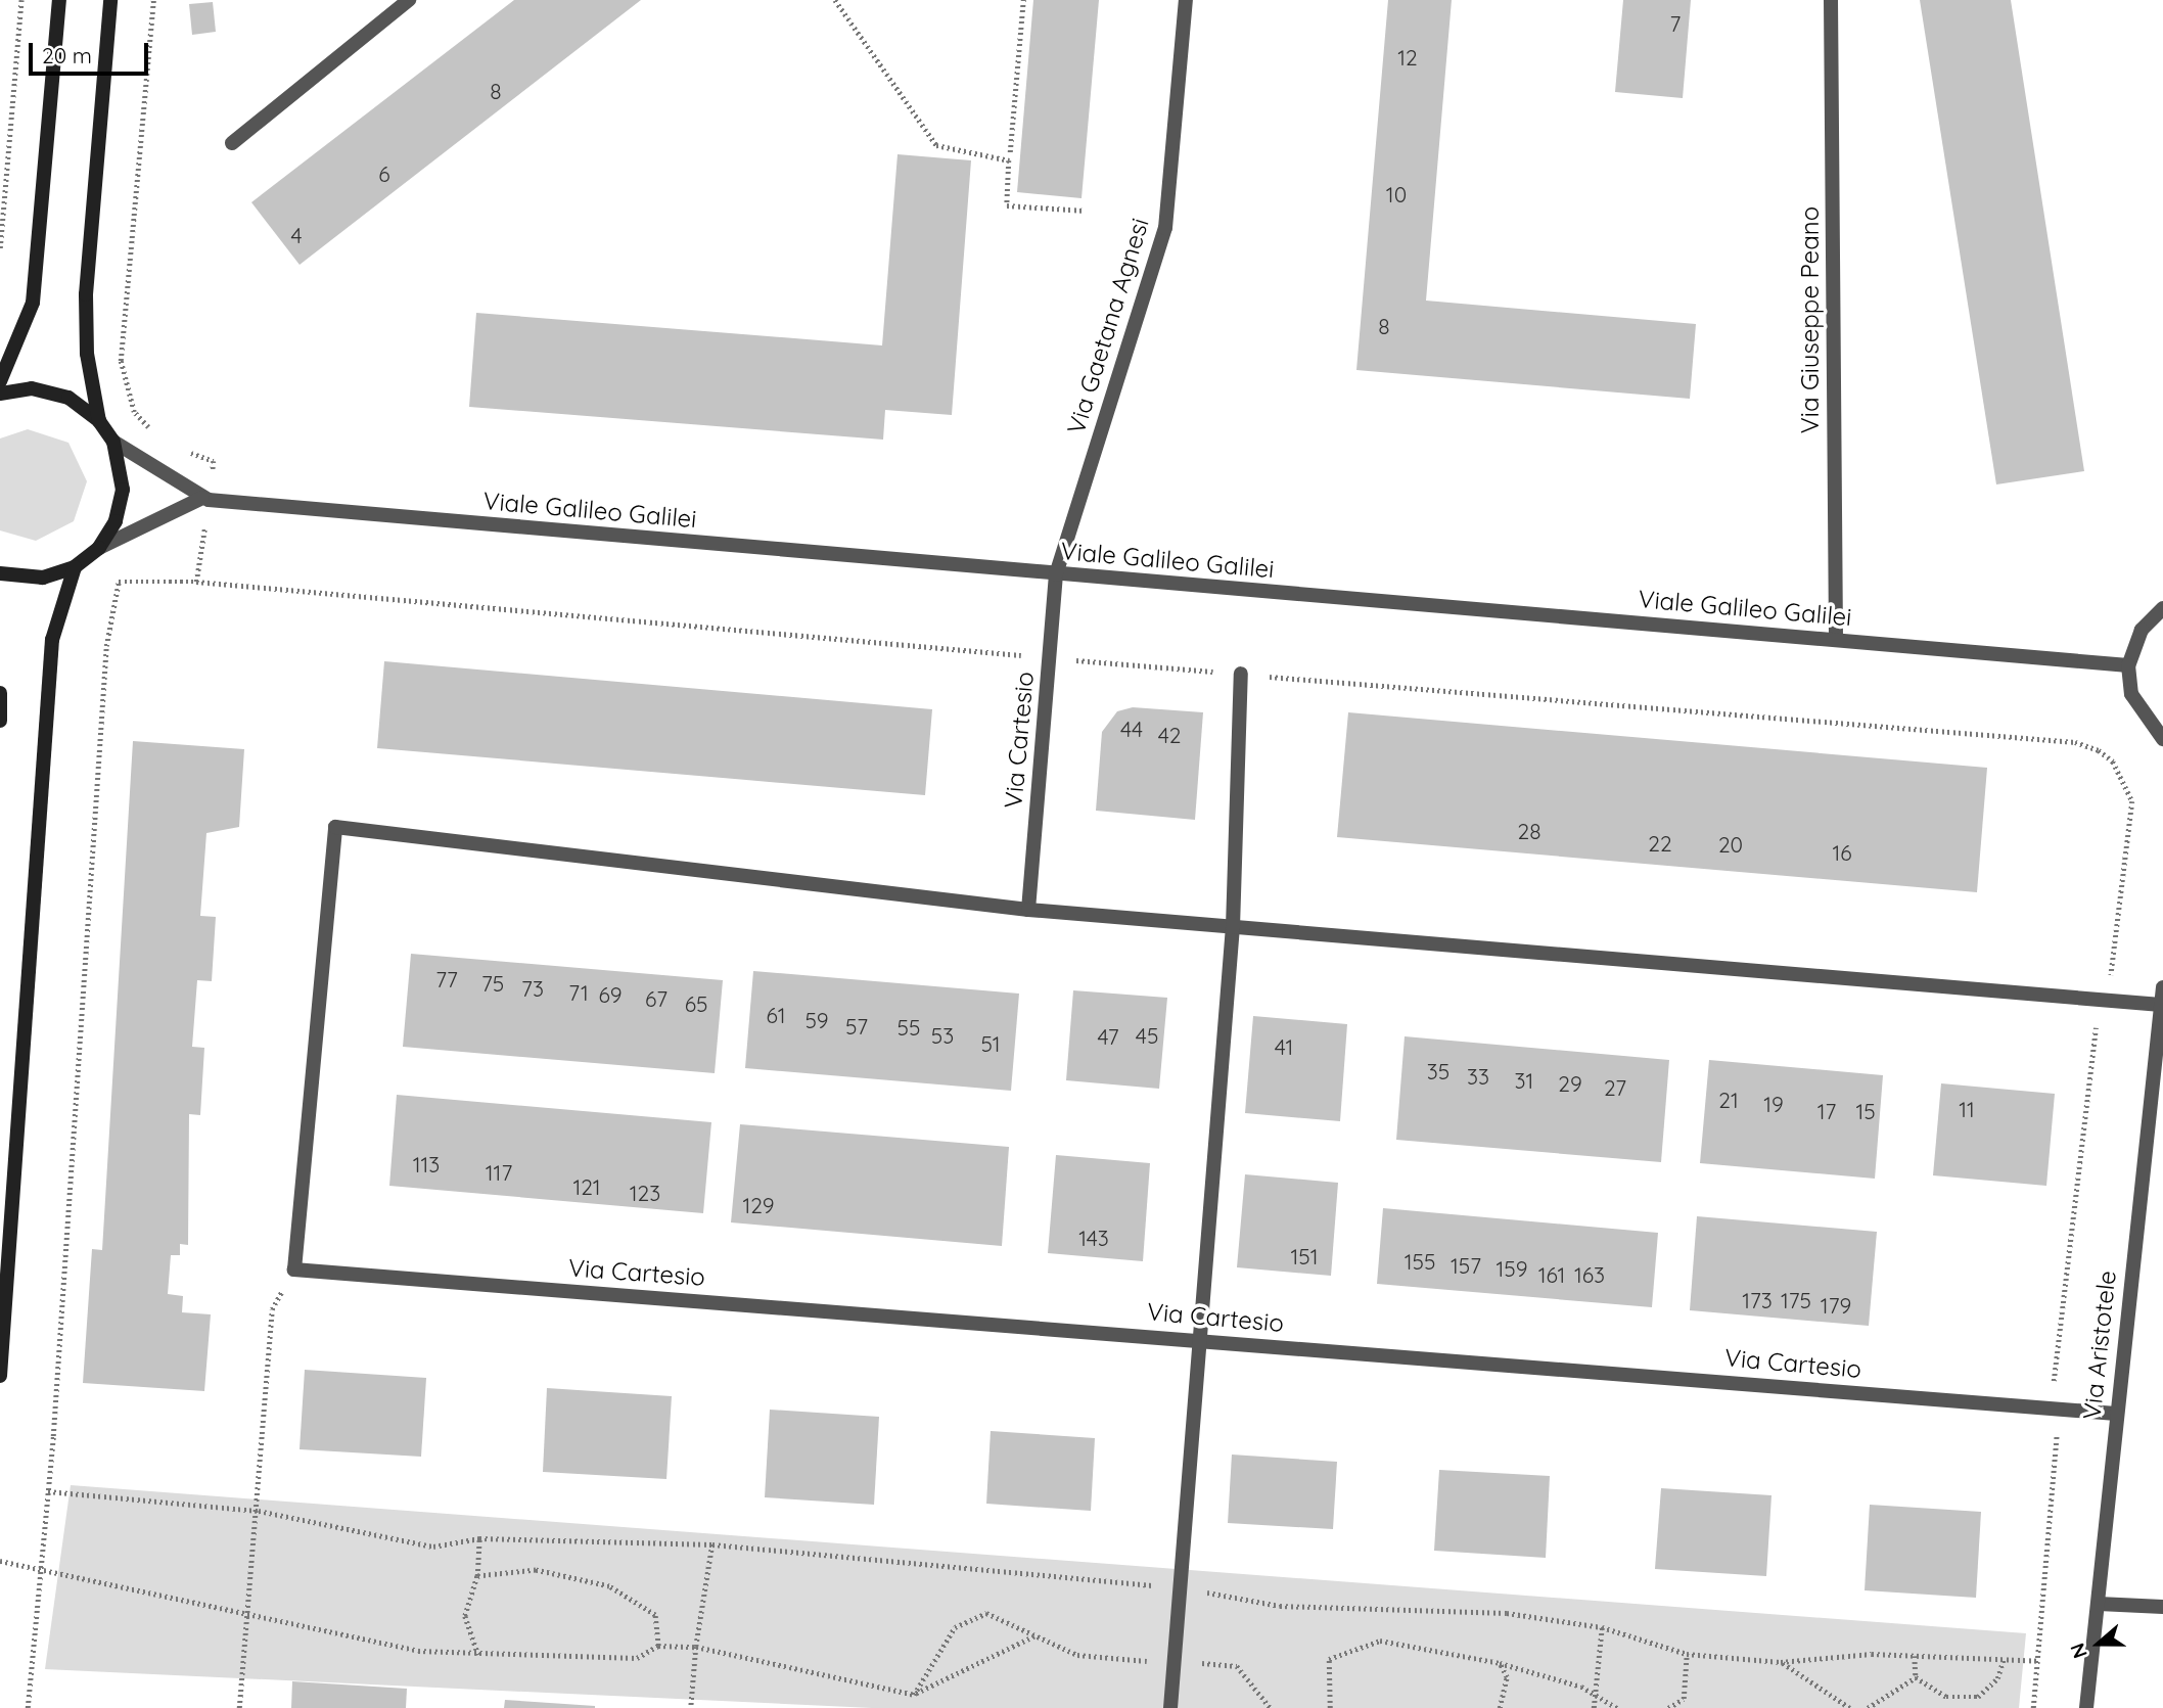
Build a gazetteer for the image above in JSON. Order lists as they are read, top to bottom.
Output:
{
  "streets": {
    "street": [
      "Via Giuseppe Peano",
      "Via Gaetana Agnesi",
      "Viale Galileo Galilei",
      "Via Cartesio",
      "Via Aristotele"
    ]
  },
  "crossings": [
    ["Via Giuseppe Peano", "Viale Galileo Galilei"],
    ["Via Gaetana Agnesi", "Viale Galileo Galilei"],
    ["Via Gaetana Agnesi", "Via Cartesio"],
    ["Viale Galileo Galilei", "Via Cartesio"],
    ["Via Cartesio", "Via Aristotele"]
  ],
  "house_numbers": [
    "7",
    "12",
    "8",
    "6",
    "10",
    "4",
    "8",
    "44",
    "42",
    "28",
    "22",
    "20",
    "16",
    "77",
    "75",
    "73",
    "71",
    "69",
    "67",
    "65",
    "61",
    "59",
    "57",
    "55",
    "53",
    "45",
    "47",
    "51",
    "41",
    "35",
    "33",
    "31",
    "29",
    "27",
    "21",
    "19",
    "11",
    "17",
    "15",
    "113",
    "117",
    "121",
    "123",
    "129",
    "143",
    "151",
    "155",
    "157",
    "159",
    "161",
    "163",
    "173",
    "175",
    "179"
  ],
  "scale_bar": "20 m",
  "north": "left"
}
